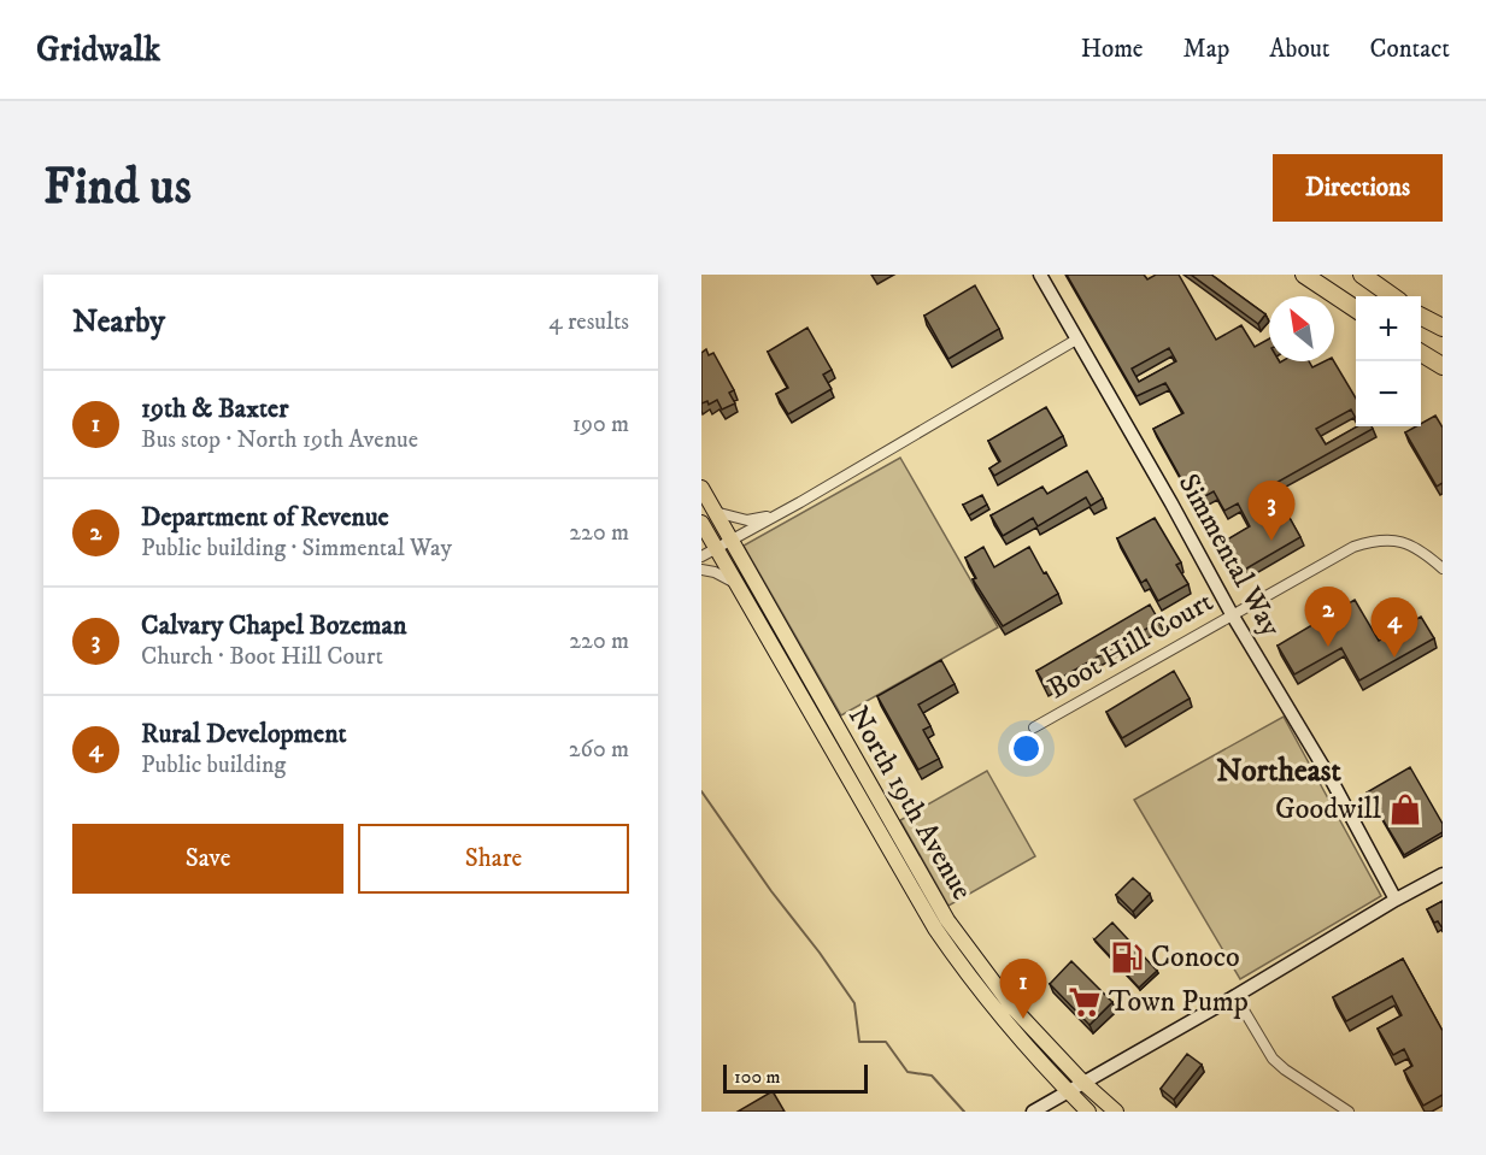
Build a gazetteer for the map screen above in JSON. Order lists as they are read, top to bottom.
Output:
{
  "streets": {
    "main road": ["North 19th Avenue"],
    "street": ["Simmental Way", "Boot Hill Court"]
  },
  "crossings": [
    ["Simmental Way", "Boot Hill Court"]
  ],
  "districts": ["Northeast"],
  "places": {
    "shop": ["Goodwill"],
    "fuel station": ["Conoco"],
    "supermarket": ["Town Pump"]
  },
  "scale_bar": "100 m",
  "north": "top left",
  "page": {
    "header": "Gridwalk",
    "nav": [
      "Home",
      "Map",
      "About",
      "Contact"
    ],
    "buttons": [
      "Directions",
      ["Save", "Share"]
    ],
    "title": "Find us",
    "heading": ["Nearby", "4 results"],
    "map_buttons": ["+", "−"],
    "list": [
      {
        "mark": "1",
        "name": "19th & Baxter",
        "note": "Bus stop · North 19th Avenue",
        "value": "190 m"
      },
      {
        "mark": "2",
        "name": "Department of Revenue",
        "note": "Public building · Simmental Way",
        "value": "220 m"
      },
      {
        "mark": "3",
        "name": "Calvary Chapel Bozeman",
        "note": "Church · Boot Hill Court",
        "value": "220 m"
      },
      {
        "mark": "4",
        "name": "Rural Development",
        "note": "Public building",
        "value": "260 m"
      }
    ],
    "pins": [
      "3",
      "2",
      "4",
      "1"
    ],
    "scale": "100 m"
  }
}
